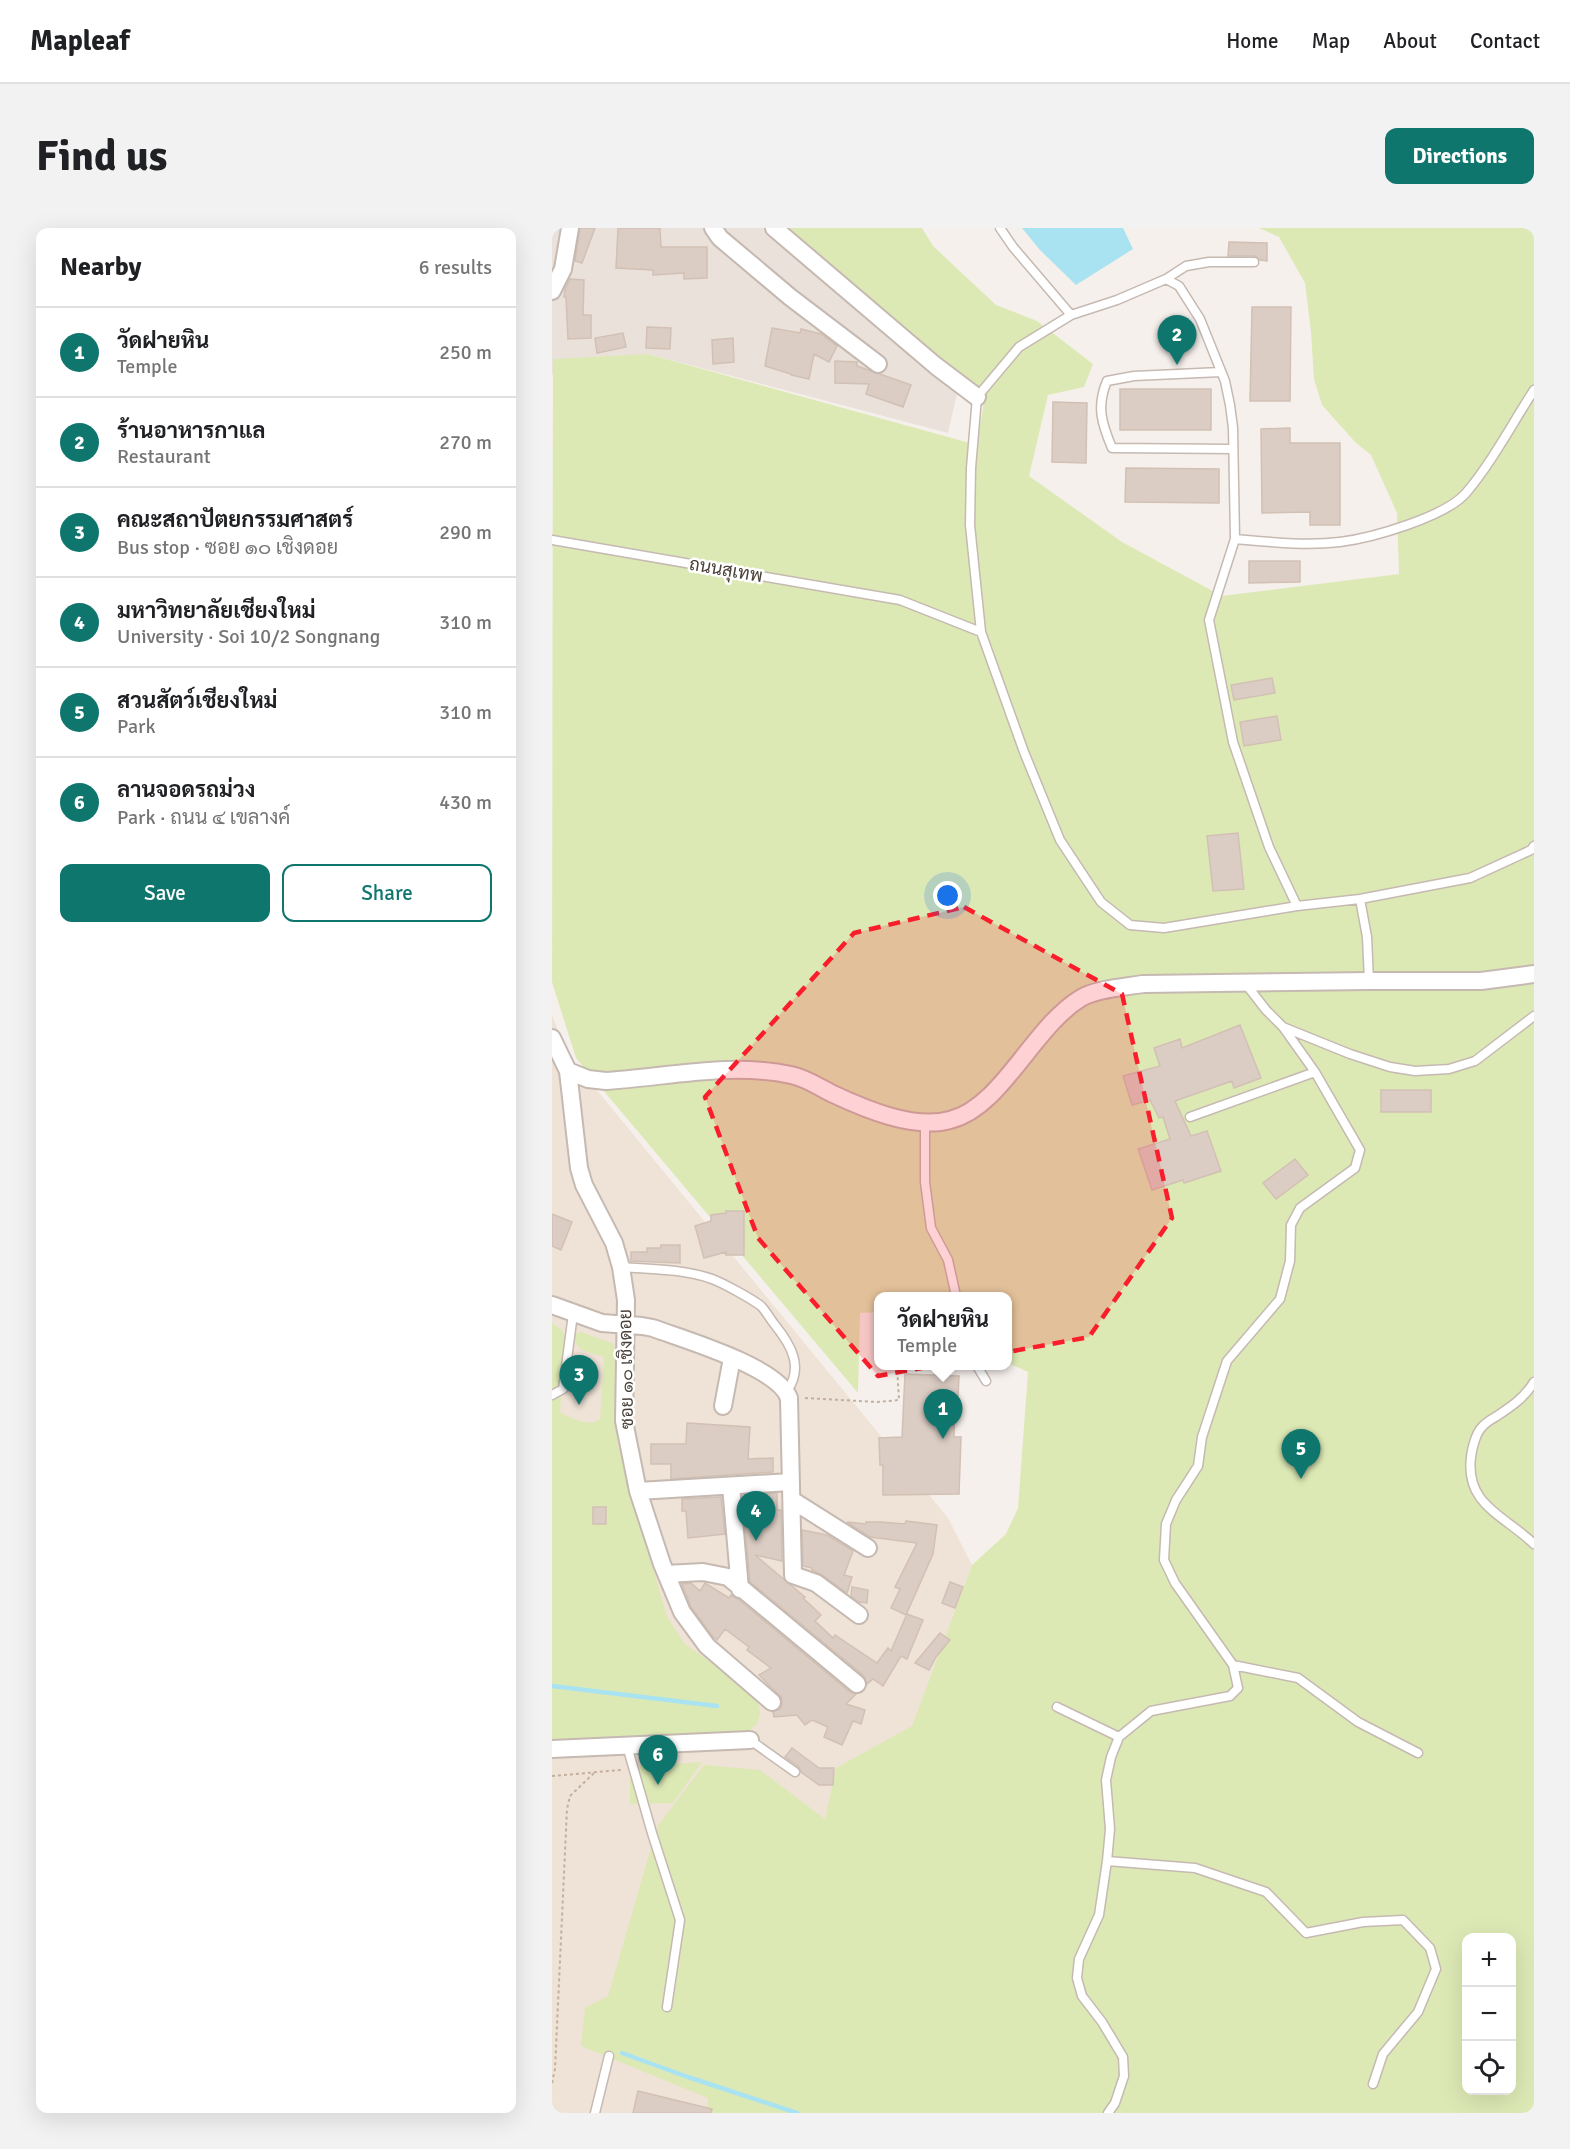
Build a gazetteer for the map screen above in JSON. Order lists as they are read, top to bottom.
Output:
{
  "streets": {
    "street": ["ซอย ๑๐ เชิงดอย"],
    "lane": ["ถนนสุเทพ"]
  },
  "page": {
    "header": "Mapleaf",
    "nav": [
      "Home",
      "Map",
      "About",
      "Contact"
    ],
    "buttons": [
      "Directions",
      ["Save", "Share"]
    ],
    "title": "Find us",
    "heading": ["Nearby", "6 results"],
    "list": [
      {
        "mark": "1",
        "name": "วัดฝายหิน",
        "note": "Temple",
        "value": "250 m"
      },
      {
        "mark": "2",
        "name": "ร้านอาหารกาแล",
        "note": "Restaurant",
        "value": "270 m"
      },
      {
        "mark": "3",
        "name": "คณะสถาปัตยกรรมศาสตร์",
        "note": "Bus stop · ซอย ๑๐ เชิงดอย",
        "value": "290 m"
      },
      {
        "mark": "4",
        "name": "มหาวิทยาลัยเชียงใหม่",
        "note": "University · Soi 10/2 Songnang",
        "value": "310 m"
      },
      {
        "mark": "5",
        "name": "สวนสัตว์เชียงใหม่",
        "note": "Park",
        "value": "310 m"
      },
      {
        "mark": "6",
        "name": "ลานจอดรถม่วง",
        "note": "Park · ถนน ๔ เขลางค์",
        "value": "430 m"
      }
    ],
    "pins": [
      "2",
      "3",
      "1",
      "5",
      "4",
      "6"
    ],
    "popup": ["วัดฝายหิน", "Temple"],
    "map_buttons": ["+", "−"]
  }
}
